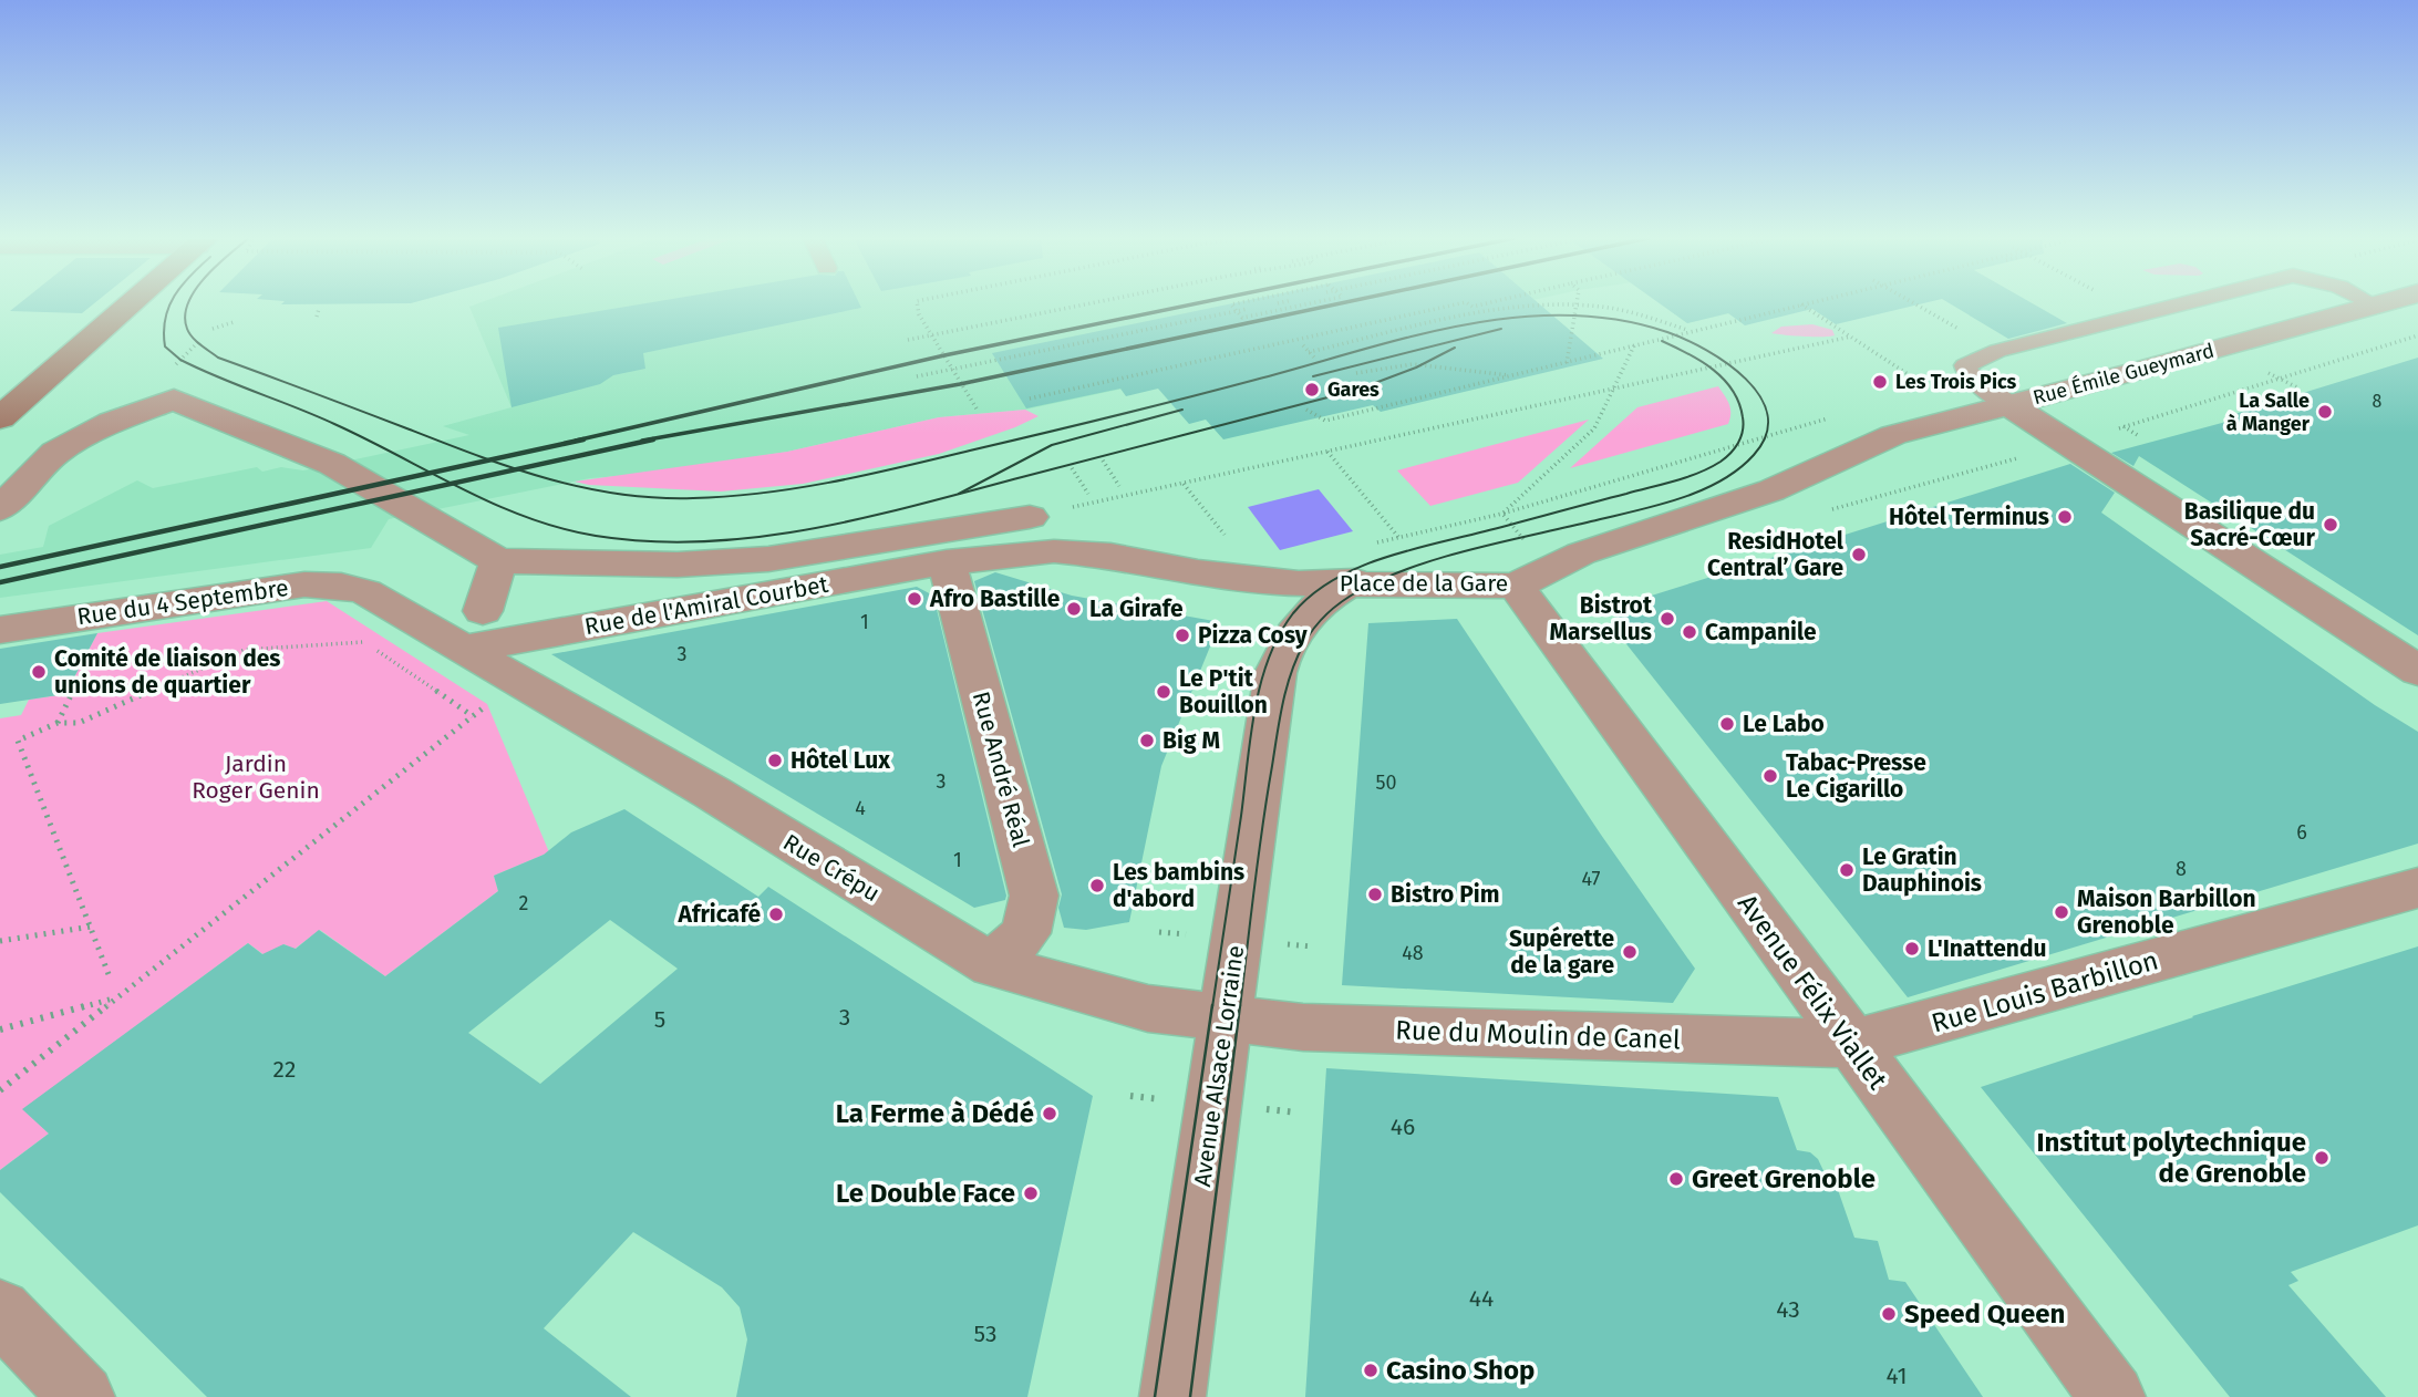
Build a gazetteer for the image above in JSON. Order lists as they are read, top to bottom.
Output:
{
  "streets": {
    "street": [
      "Rue Émile Gueymard",
      "Place de la Gare",
      "Rue du 4 Septembre",
      "Rue de l'Amiral Courbet",
      "Rue André Réal",
      "Rue Crépu",
      "Avenue Félix Viallet",
      "Rue Louis Barbillon",
      "Rue du Moulin de Canel",
      "Avenue Alsace Lorraine"
    ]
  },
  "crossings": [
    ["Rue Émile Gueymard", "Place de la Gare"],
    ["Place de la Gare", "Rue de l'Amiral Courbet"],
    ["Place de la Gare", "Rue André Réal"],
    ["Place de la Gare", "Avenue Félix Viallet"],
    ["Place de la Gare", "Avenue Alsace Lorraine"],
    ["Rue du 4 Septembre", "Rue de l'Amiral Courbet"],
    ["Rue du 4 Septembre", "Rue Crépu"],
    ["Rue de l'Amiral Courbet", "Rue André Réal"],
    ["Rue de l'Amiral Courbet", "Rue Crépu"],
    ["Rue André Réal", "Rue Crépu"],
    ["Rue Crépu", "Rue du Moulin de Canel"],
    ["Rue Crépu", "Avenue Alsace Lorraine"],
    ["Avenue Félix Viallet", "Rue Louis Barbillon"],
    ["Avenue Félix Viallet", "Rue du Moulin de Canel"],
    ["Rue Louis Barbillon", "Rue du Moulin de Canel"],
    ["Rue du Moulin de Canel", "Avenue Alsace Lorraine"]
  ],
  "parks": ["Jardin Roger Genin"],
  "places": [
    "Les Trois Pics",
    "Gares",
    "La Salle à Manger",
    "Hôtel Terminus",
    "Basilique du Sacré-Cœur",
    "ResidHotel Central’ Gare",
    "Afro Bastille",
    "La Girafe",
    "Bistrot Marsellus",
    "Campanile",
    "Pizza Cosy",
    "Comité de liaison des unions de quartier",
    "Le P'tit Bouillon",
    "Le Labo",
    "Big M",
    "Hôtel Lux",
    "Tabac-Presse Le Cigarillo",
    "Le Gratin Dauphinois",
    "Les bambins d'abord",
    "Bistro Pim",
    "Maison Barbillon Grenoble",
    "Africafé",
    "L'Inattendu",
    "Supérette de la gare",
    "La Ferme à Dédé",
    "Institut polytechnique de Grenoble",
    "Greet Grenoble",
    "Le Double Face",
    "Speed Queen",
    "Casino Shop"
  ],
  "house_numbers": [
    "8",
    "1",
    "3",
    "3",
    "50",
    "4",
    "6",
    "1",
    "8",
    "47",
    "2",
    "48",
    "3",
    "5",
    "22",
    "46",
    "44",
    "43",
    "53",
    "41"
  ]
}
